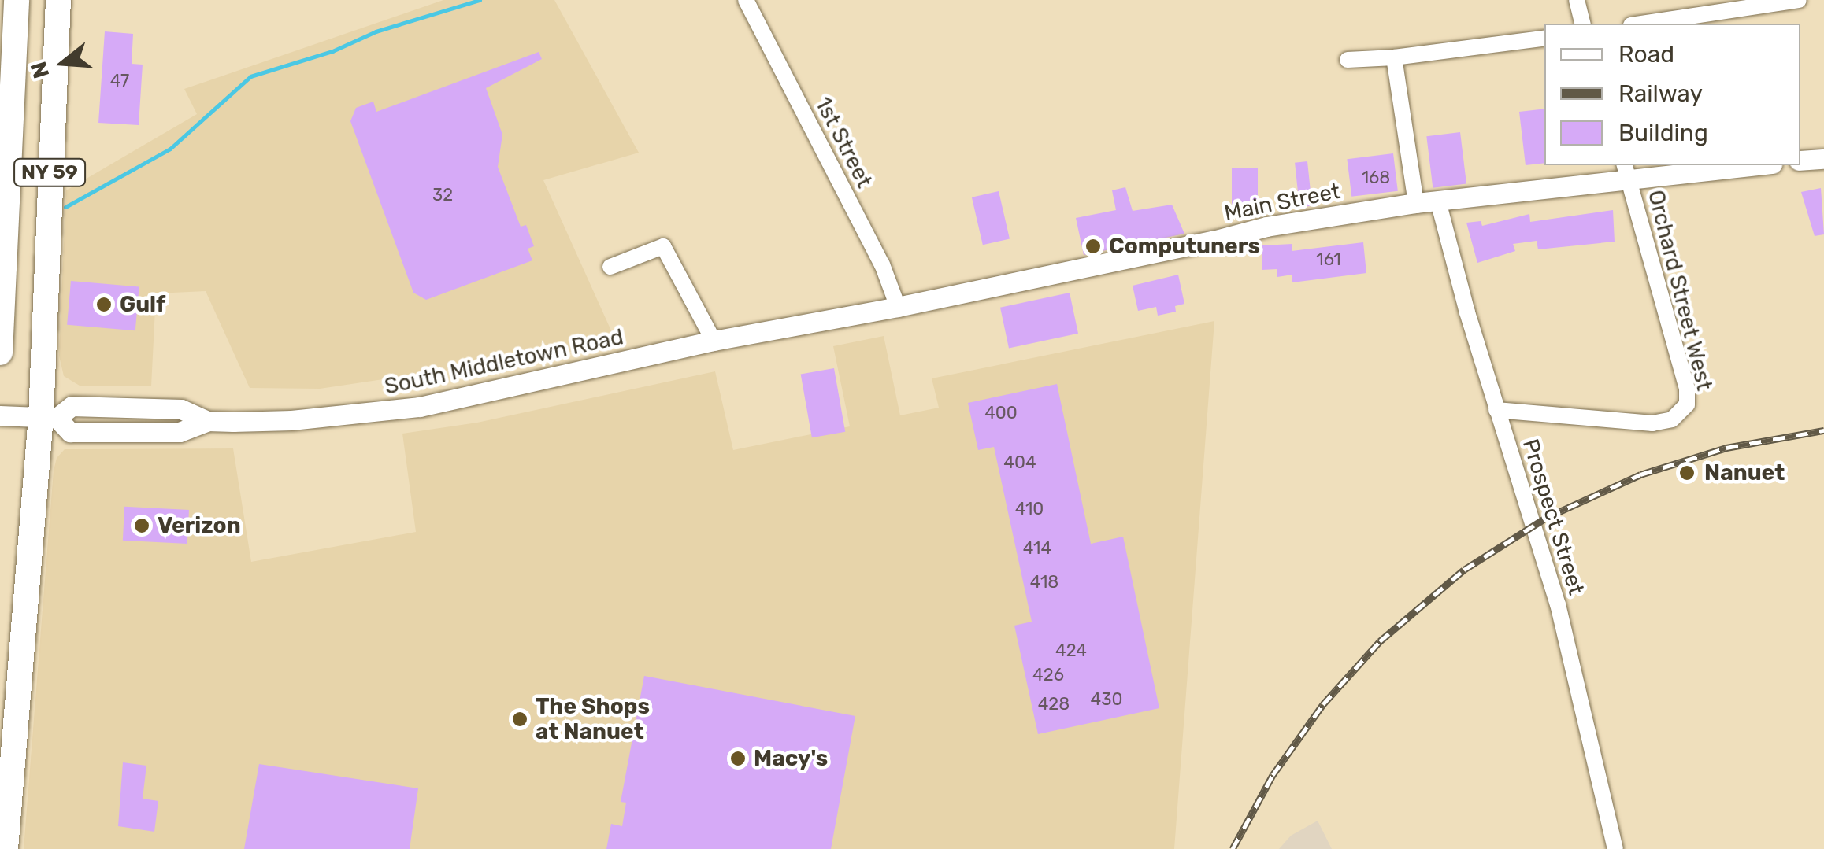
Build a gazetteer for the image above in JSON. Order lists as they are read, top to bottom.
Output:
{
  "streets": {
    "main road": ["NY 59"],
    "street": [
      "1st Street",
      "Main Street",
      "Orchard Street West",
      "South Middletown Road",
      "Prospect Street"
    ]
  },
  "crossings": [
    ["1st Street", "Main Street"],
    ["NY 59", "South Middletown Road"],
    ["Main Street", "Orchard Street West"],
    ["Main Street", "South Middletown Road"],
    ["Main Street", "Prospect Street"],
    ["Orchard Street West", "Prospect Street"]
  ],
  "places": [
    "Computuners",
    "Gulf",
    "Nanuet",
    "Verizon",
    "The Shops at Nanuet",
    "Macy's"
  ],
  "house_numbers": [
    "47",
    "168",
    "32",
    "161",
    "400",
    "404",
    "410",
    "414",
    "418",
    "424",
    "426",
    "430",
    "428"
  ],
  "legend": ["Road", "Railway", "Building"],
  "north": "left"
}
